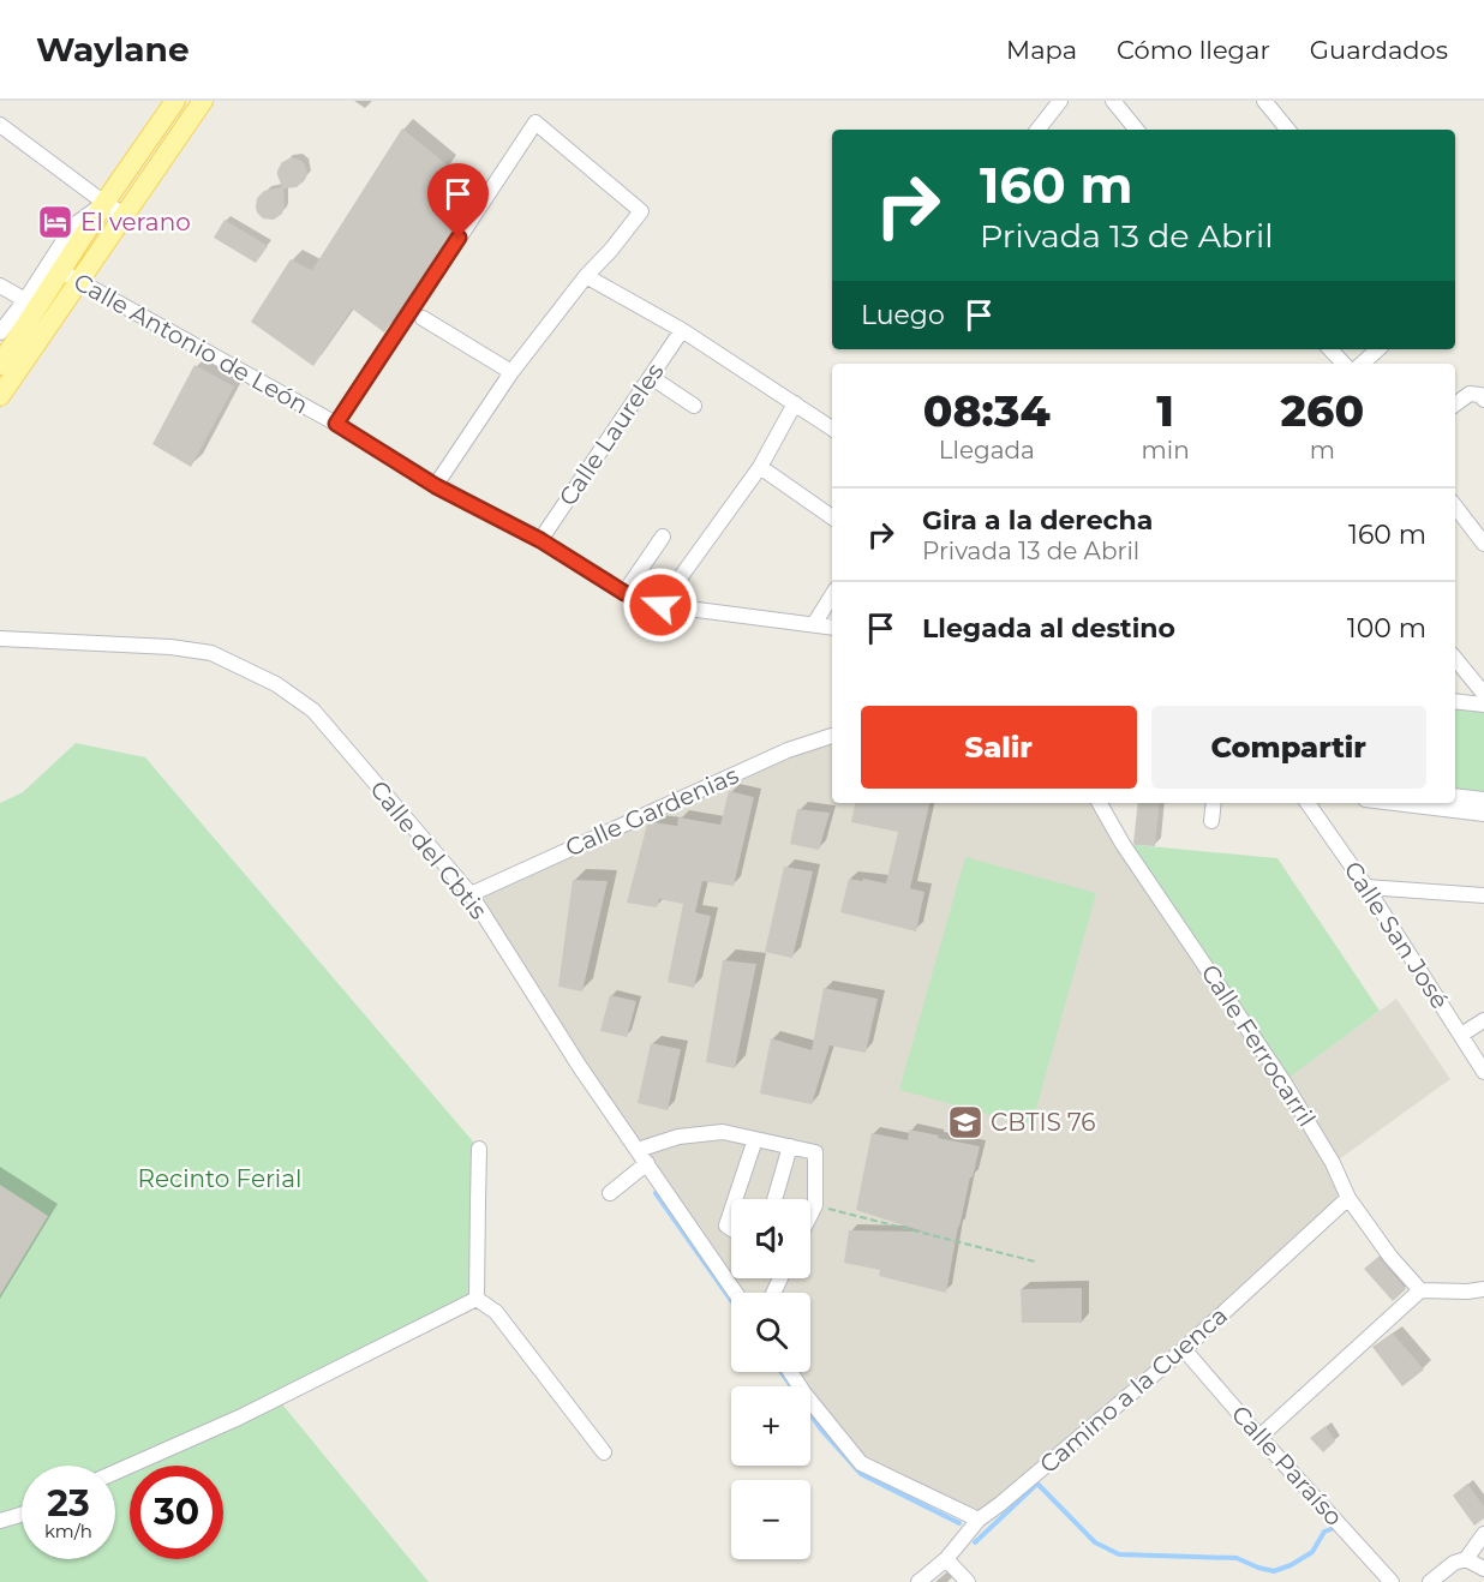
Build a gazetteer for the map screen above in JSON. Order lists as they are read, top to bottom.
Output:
{
  "streets": {
    "street": [
      "Calle Antonio de León",
      "Calle Laureles",
      "Calle Gardenias",
      "Calle del Cbtis",
      "Calle San José",
      "Calle Ferrocarril",
      "Camino a la Cuenca",
      "Calle Paraíso"
    ]
  },
  "crossings": [
    ["Calle Antonio de León", "Calle Laureles"],
    ["Calle Gardenias", "Calle del Cbtis"],
    ["Calle Ferrocarril", "Camino a la Cuenca"],
    ["Camino a la Cuenca", "Calle Paraíso"]
  ],
  "parks": ["Recinto Ferial"],
  "places": {
    "hotel": ["El verano"],
    "school or university": ["CBTIS 76"]
  },
  "page": {
    "header": "Waylane",
    "nav": ["Mapa", "Cómo llegar", "Guardados"],
    "turn": ["160 m", "Privada 13 de Abril"],
    "then": "Luego",
    "eta": [
      "08:34",
      "Llegada",
      "1",
      "min",
      "260",
      "m"
    ],
    "list": [
      {
        "name": "Gira a la derecha",
        "note": "Privada 13 de Abril",
        "value": "160 m"
      },
      {
        "name": "Llegada al destino",
        "value": "100 m"
      }
    ],
    "buttons": ["Salir", "Compartir"],
    "map_buttons": ["+", "−"],
    "speed": "23 km/h",
    "limit": "30"
  }
}
